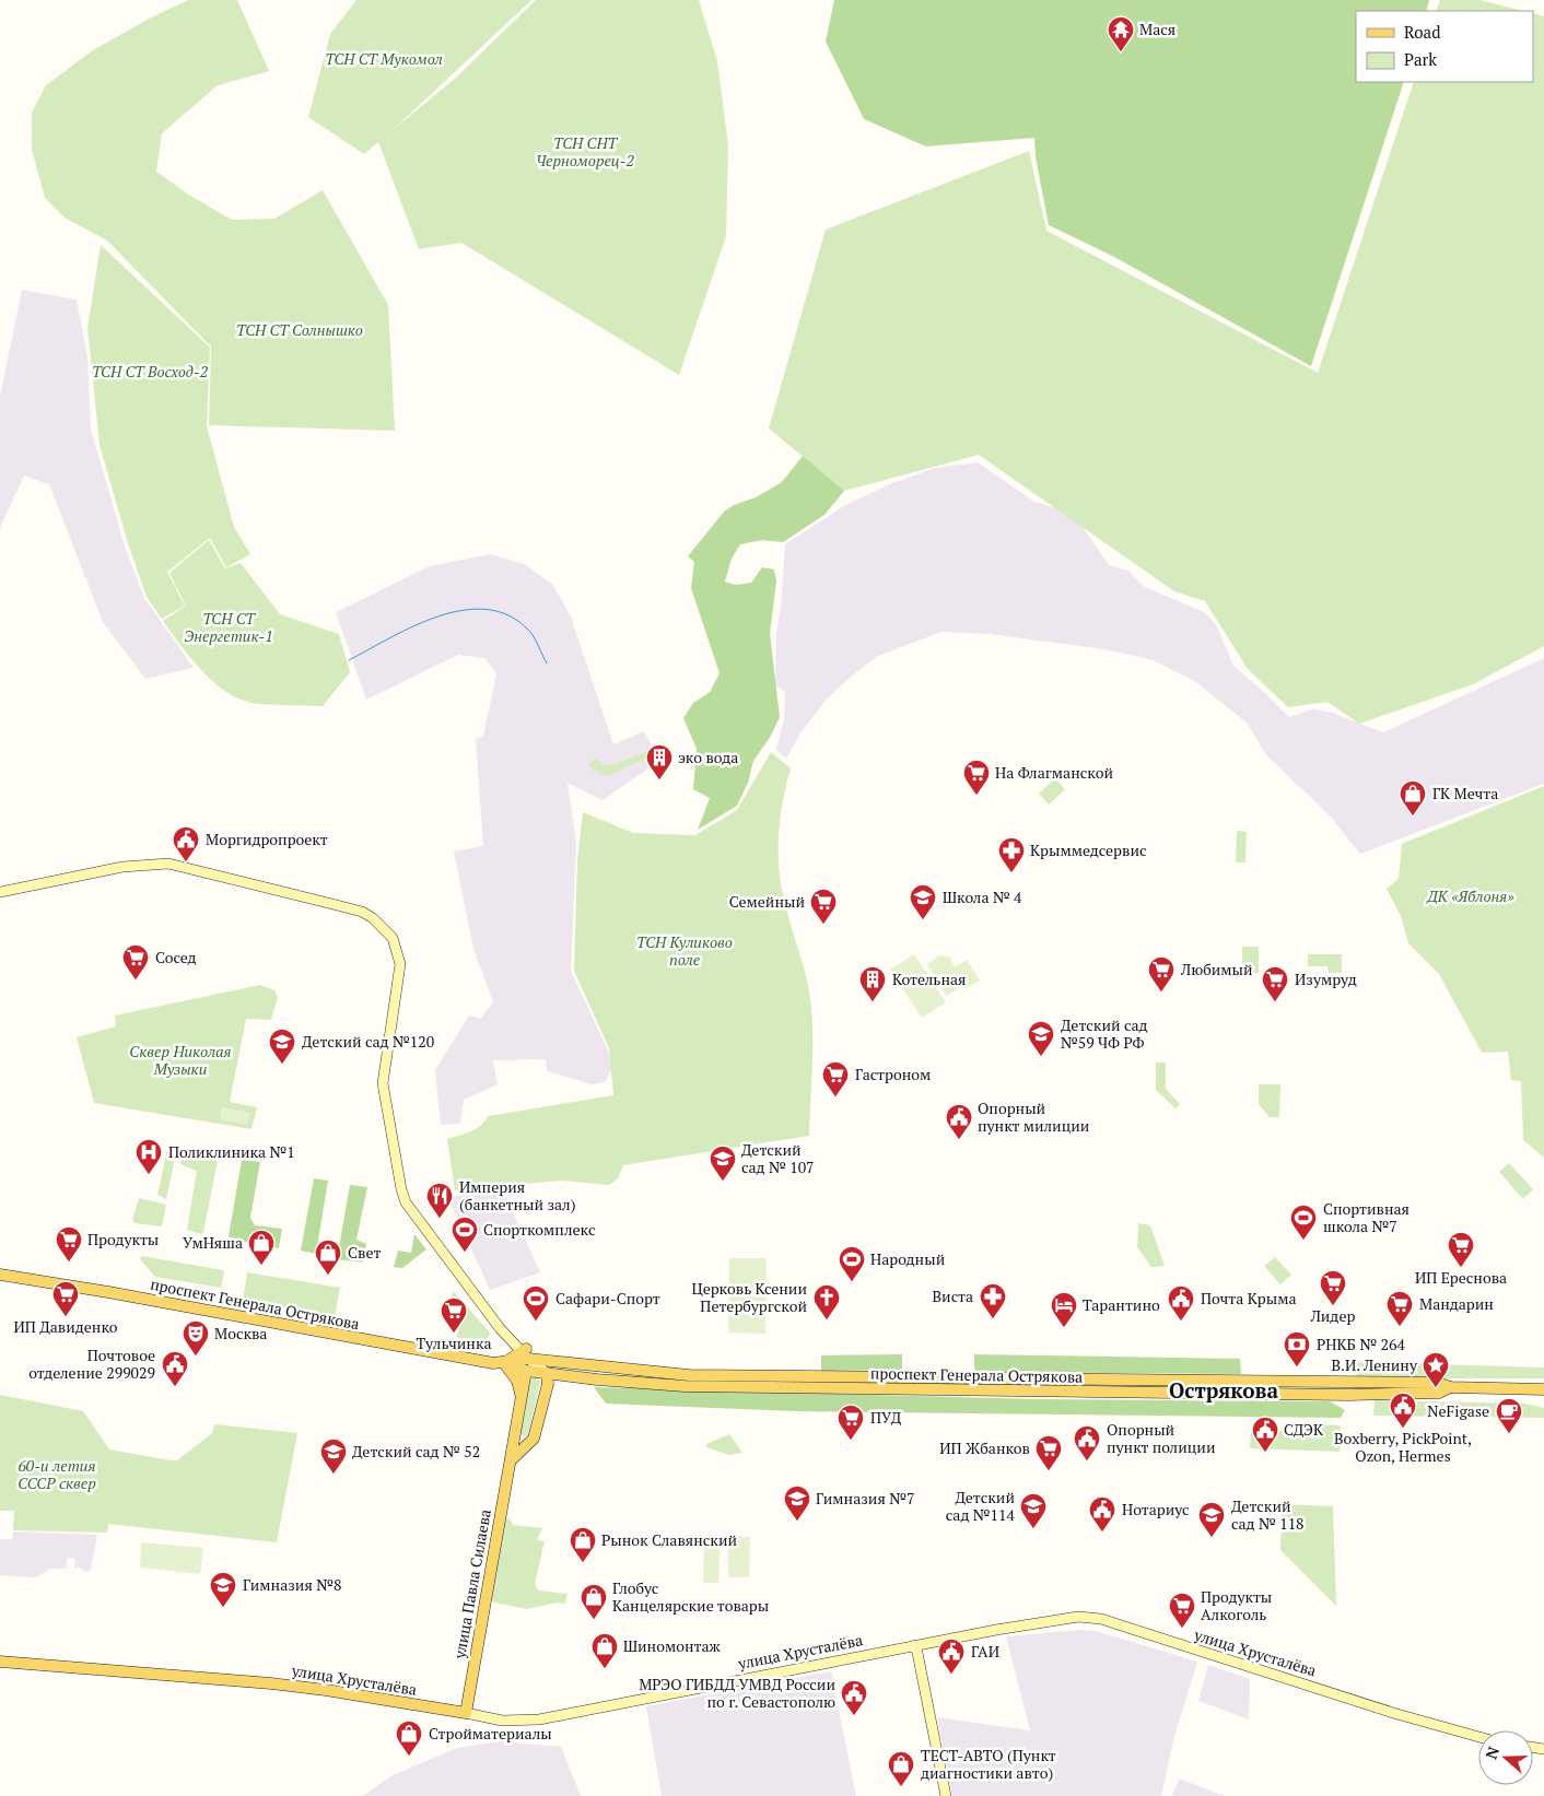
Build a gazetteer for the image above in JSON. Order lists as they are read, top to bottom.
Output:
{
  "streets": {
    "main road": ["проспект Генерала Острякова", "улица Павла Силаева", "улица Хрусталёва"]
  },
  "crossings": [
    ["проспект Генерала Острякова", "улица Павла Силаева"],
    ["улица Павла Силаева", "улица Хрусталёва"]
  ],
  "districts": ["Острякова"],
  "parks": [
    "ТСН СТ Мукомол",
    "ТСН СНТ Черноморец-2",
    "ТСН СТ Солнышко",
    "ТСН СТ Восход-2",
    "ТСН СТ Энергетик-1",
    "ДК «Яблоня»",
    "ТСН Куликово поле",
    "Сквер Николая Музыки",
    "60-и летия СССР сквер"
  ],
  "places": {
    "temple": ["Мася"],
    "building": ["эко вода", "Котельная"],
    "supermarket": [
      "На Флагманской",
      "Семейный",
      "Сосед",
      "Любимый",
      "Изумруд",
      "Гастроном",
      "Продукты",
      "ИП Ереснова",
      "Лидер",
      "ИП Давиденко",
      "Мандарин",
      "Тульчинка",
      "ПУД",
      "ИП Жбанков",
      "Продукты Алкоголь"
    ],
    "shop": [
      "ГК Мечта",
      "УмНяша",
      "Свет",
      "Рынок Славянский",
      "Глобус Канцелярские товары",
      "Шиномонтаж",
      "Стройматериалы",
      "ТЕСТ-АВТО (Пункт диагностики авто)"
    ],
    "public building": [
      "Моргидропроект",
      "Опорный пункт милиции",
      "Почта Крыма",
      "Почтовое отделение 299029",
      "Boxberry, PickPoint, Ozon, Hermes",
      "СДЭК",
      "Опорный пункт полиции",
      "Нотариус",
      "ГАИ",
      "МРЭО ГИБДД УМВД России по г. Севастополю"
    ],
    "pharmacy": ["Крыммедсервис", "Виста"],
    "school or university": [
      "Школа № 4",
      "Детский сад №59 ЧФ РФ",
      "Детский сад №120",
      "Детский сад № 107",
      "Детский сад № 52",
      "Гимназия №7",
      "Детский сад №114",
      "Детский сад № 118",
      "Гимназия №8"
    ],
    "hospital": ["Поликлиника №1"],
    "restaurant": ["Империя (банкетный зал)"],
    "sports": [
      "Спортивная школа №7",
      "Спорткомплекс",
      "Народный",
      "Сафари-Спорт"
    ],
    "church": ["Церковь Ксении Петербургской"],
    "hotel": ["Тарантино"],
    "theatre": ["Москва"],
    "bank": ["РНКБ № 264"],
    "place": ["В.И. Ленину"],
    "cafe": ["NeFigase"]
  },
  "legend": ["Road", "Park"],
  "north": "left"
}
